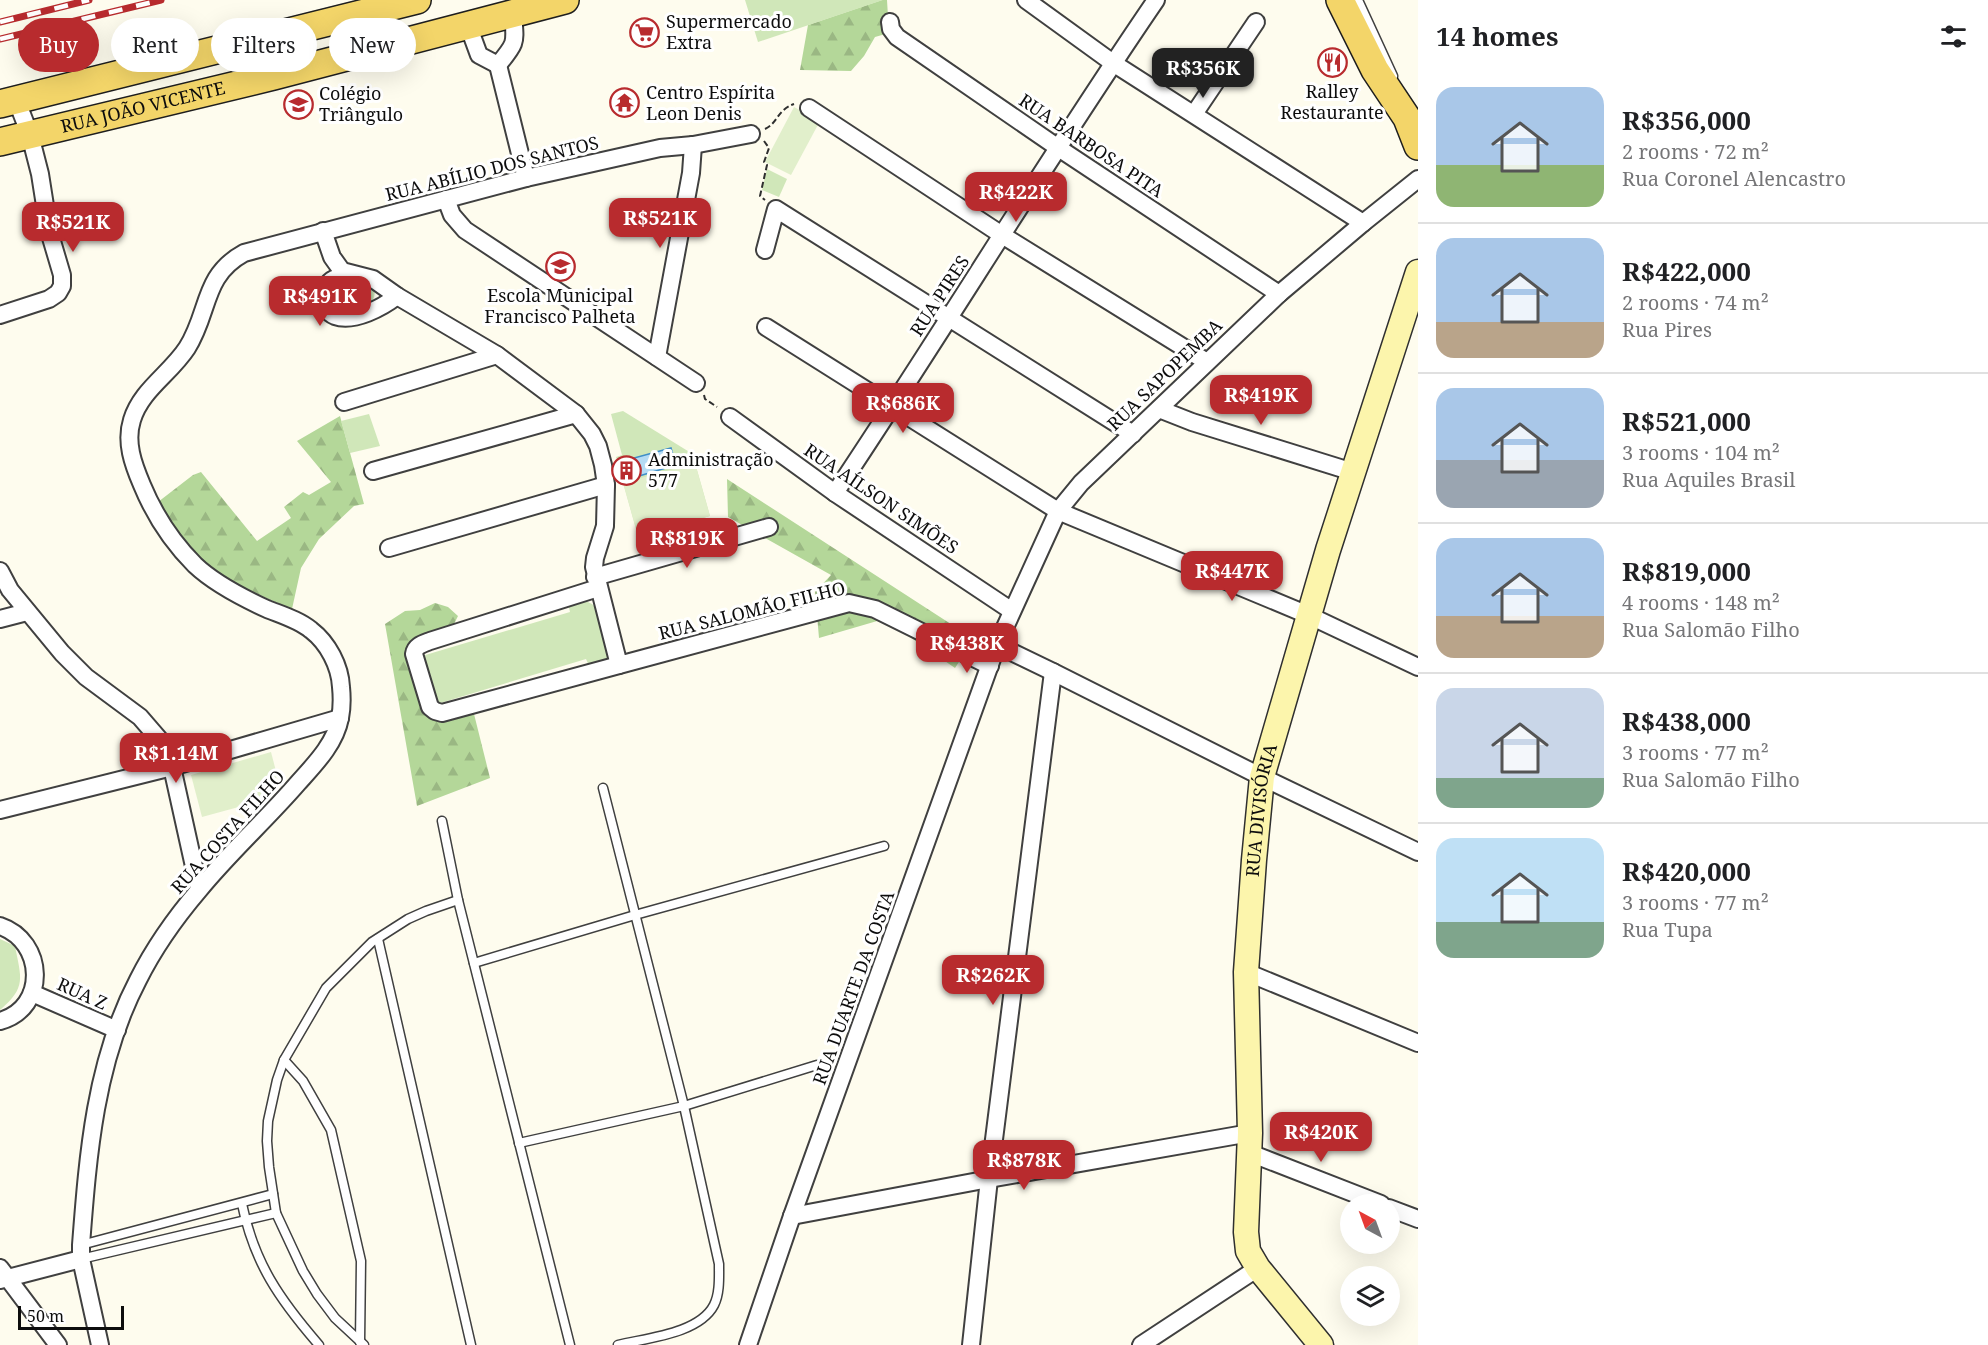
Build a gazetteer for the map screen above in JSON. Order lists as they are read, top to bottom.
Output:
{
  "streets": {
    "main road": ["RUA JOÃO VICENTE"],
    "street": [
      "RUA BARBOSA PITA",
      "RUA ABÍLIO DOS SANTOS",
      "RUA PIRES",
      "RUA SAPOPEMBA",
      "RUA AÍLSON SIMÕES",
      "RUA SALOMÃO FILHO",
      "RUA DIVISÓRIA",
      "RUA COSTA FILHO",
      "RUA DUARTE DA COSTA",
      "RUA Z"
    ]
  },
  "crossings": [
    ["RUA BARBOSA PITA", "RUA PIRES"],
    ["RUA BARBOSA PITA", "RUA SAPOPEMBA"],
    ["RUA ABÍLIO DOS SANTOS", "RUA COSTA FILHO"],
    ["RUA PIRES", "RUA AÍLSON SIMÕES"],
    ["RUA SAPOPEMBA", "RUA AÍLSON SIMÕES"],
    ["RUA SAPOPEMBA", "RUA DUARTE DA COSTA"],
    ["RUA SALOMÃO FILHO", "RUA DUARTE DA COSTA"],
    ["RUA COSTA FILHO", "RUA Z"]
  ],
  "places": {
    "supermarket": ["Supermercado Extra"],
    "restaurant": ["Ralley Restaurante"],
    "temple": ["Centro Espírita Leon Denis"],
    "school or university": ["Colégio Triângulo", "Escola Municipal Francisco Palheta"],
    "building": ["Administração 577"]
  },
  "scale_bar": "50 m",
  "north": "top left",
  "page": {
    "heading": "14 homes",
    "chip": [
      "Buy",
      "Rent",
      "Filters",
      "New"
    ],
    "price": [
      "R$356K",
      "R$422K",
      "R$521K",
      "R$521K",
      "R$491K",
      "R$419K",
      "R$686K",
      "R$819K",
      "R$447K",
      "R$438K",
      "R$1.14M",
      "R$262K",
      "R$420K",
      "R$878K"
    ],
    "list": [
      {
        "name": "R$356,000",
        "note": "2 rooms · 72 m² · Rua Coronel Alencastro"
      },
      {
        "name": "R$422,000",
        "note": "2 rooms · 74 m² · Rua Pires"
      },
      {
        "name": "R$521,000",
        "note": "3 rooms · 104 m² · Rua Aquiles Brasil"
      },
      {
        "name": "R$819,000",
        "note": "4 rooms · 148 m² · Rua Salomão Filho"
      },
      {
        "name": "R$438,000",
        "note": "3 rooms · 77 m² · Rua Salomão Filho"
      },
      {
        "name": "R$420,000",
        "note": "3 rooms · 77 m² · Rua Tupa"
      }
    ],
    "scale": "50 m"
  }
}
